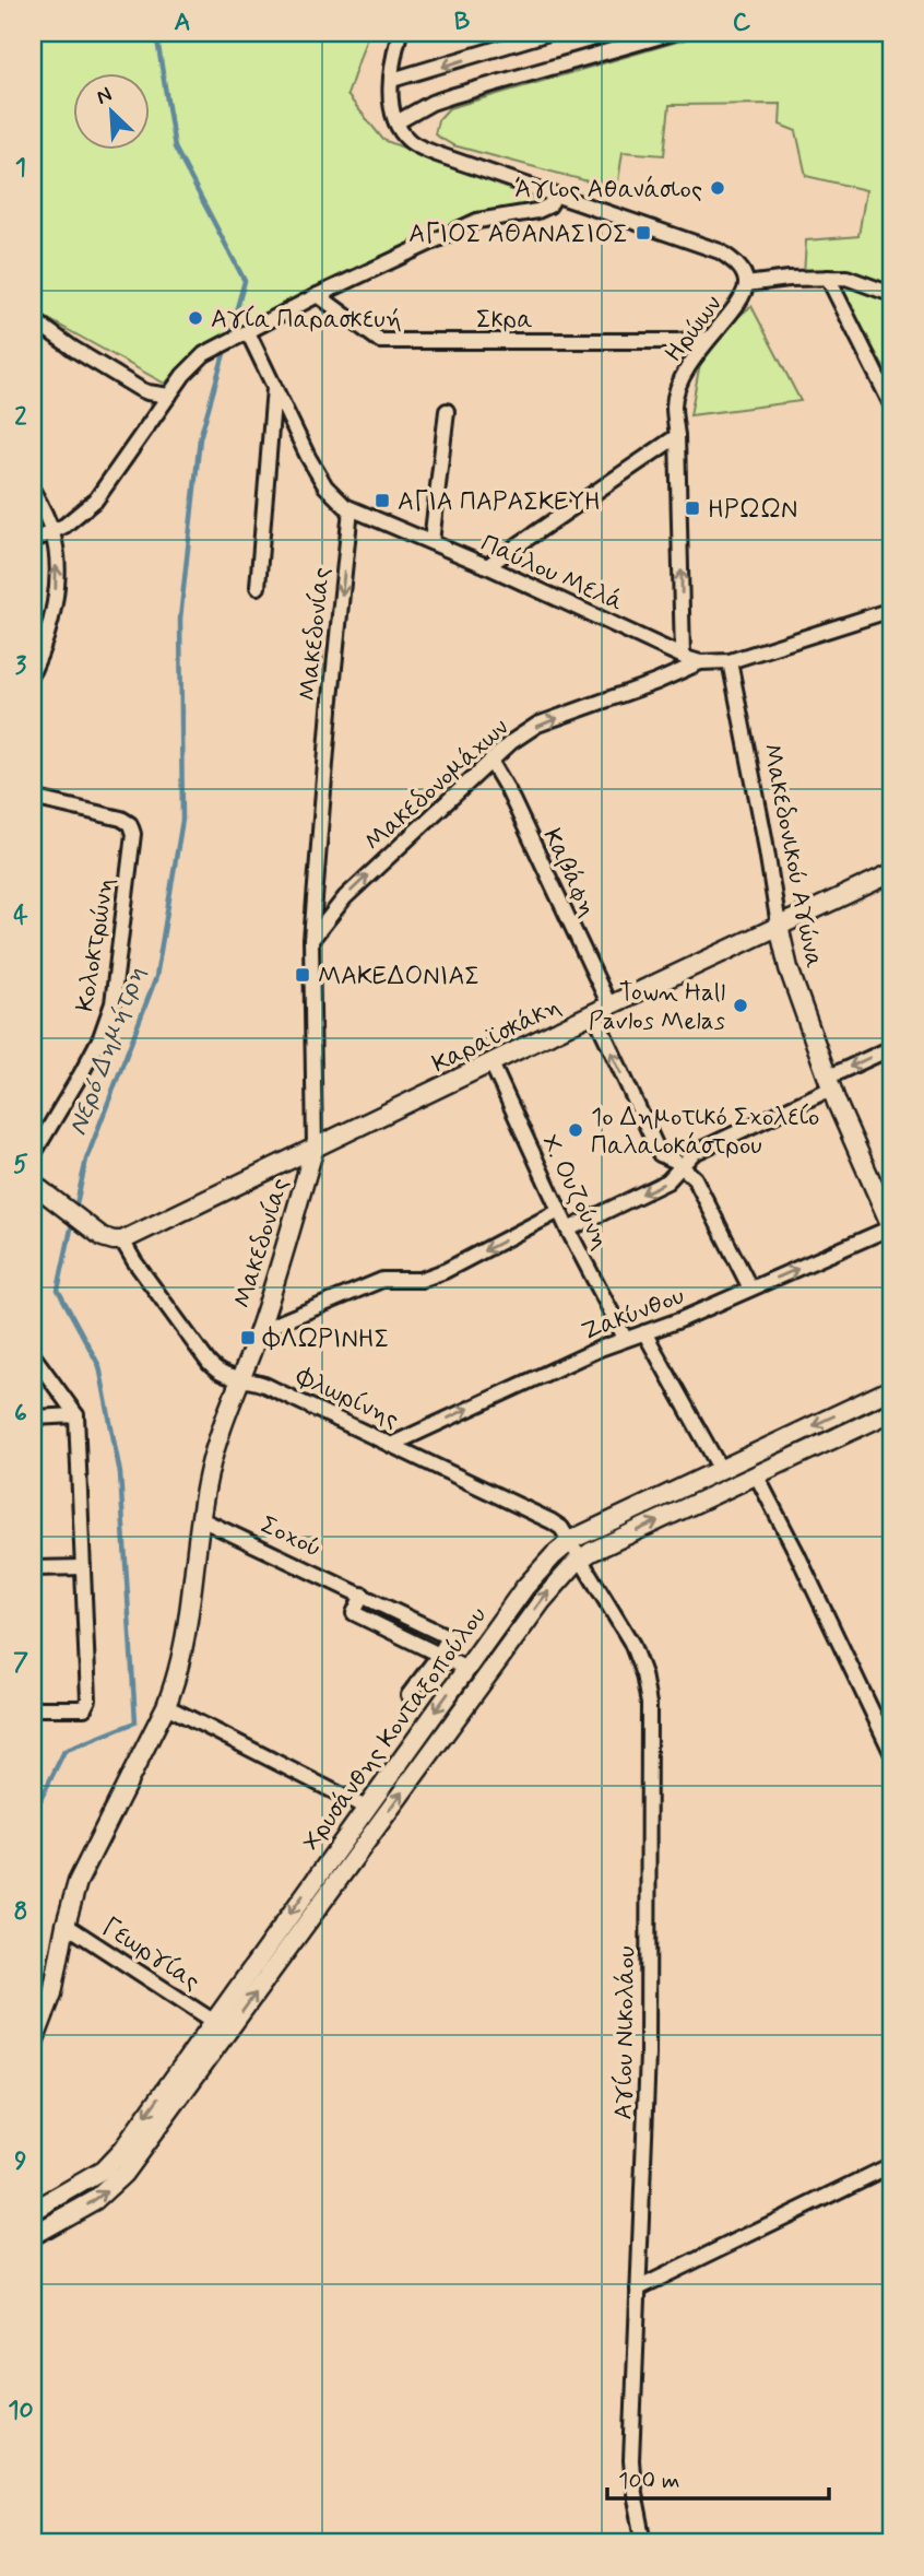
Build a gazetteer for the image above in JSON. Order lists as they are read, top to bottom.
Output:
{
  "streets": {
    "street": [
      "Σκρα",
      "Ηρώων",
      "Παύλου Μελά",
      "Μακεδονίας",
      "Μακεδονομάχων",
      "Μακεδονικού Αγώνα",
      "Καβάφη",
      "Κολοκτρώνη",
      "Καραϊσκάκη",
      "Χ. Ουζούνη",
      "Ζακύνθου",
      "Φλωρίνης",
      "Σοχού",
      "Χρυσάνθης Κονταξοπούλου",
      "Γεωργίας",
      "Αγίου Νικολάου"
    ]
  },
  "crossings": [
    ["Σκρα", "Ηρώων"],
    ["Ηρώων", "Παύλου Μελά"],
    ["Παύλου Μελά", "Μακεδονίας"],
    ["Παύλου Μελά", "Μακεδονομάχων"],
    ["Παύλου Μελά", "Μακεδονικού Αγώνα"],
    ["Μακεδονίας", "Μακεδονομάχων"],
    ["Μακεδονίας", "Καραϊσκάκη"],
    ["Μακεδονίας", "Φλωρίνης"],
    ["Μακεδονίας", "Σοχού"],
    ["Μακεδονίας", "Γεωργίας"],
    ["Μακεδονομάχων", "Καβάφη"],
    ["Μακεδονικού Αγώνα", "Καραϊσκάκη"],
    ["Μακεδονικού Αγώνα", "Ζακύνθου"],
    ["Καβάφη", "Καραϊσκάκη"],
    ["Καβάφη", "Ζακύνθου"],
    ["Καραϊσκάκη", "Χ. Ουζούνη"],
    ["Καραϊσκάκη", "Φλωρίνης"],
    ["Χ. Ουζούνη", "Ζακύνθου"],
    ["Ζακύνθου", "Φλωρίνης"],
    ["Φλωρίνης", "Χρυσάνθης Κονταξοπούλου"],
    ["Φλωρίνης", "Αγίου Νικολάου"],
    ["Χρυσάνθης Κονταξοπούλου", "Γεωργίας"],
    ["Χρυσάνθης Κονταξοπούλου", "Αγίου Νικολάου"]
  ],
  "one_way": ["Μακεδονομάχων", "Ζακύνθου"],
  "water": ["Νερό Δημήτρη"],
  "places": {
    "other": [
      "Άγιος Αθανάσιος",
      "Αγία Παρασκευή",
      "Town Hall Pavlos Melas",
      "1ο Δημοτικό Σχολείο Παλαιοκάστρου"
    ],
    "transit": [
      "ΑΓΙΟΣ ΑΘΑΝΑΣΙΟΣ",
      "ΑΓΙΑ ΠΑΡΑΣΚΕΥΗ",
      "ΗΡΩΩΝ",
      "ΜΑΚΕΔΟΝΙΑΣ",
      "ΦΛΩΡΙΝΗΣ"
    ]
  },
  "scale_bar": "100 m",
  "north": "top left",
  "grid": {
    "columns": ["A", "B", "C"],
    "rows": [
      "1",
      "2",
      "3",
      "4",
      "5",
      "6",
      "7",
      "8",
      "9",
      "10"
    ]
  }
}
